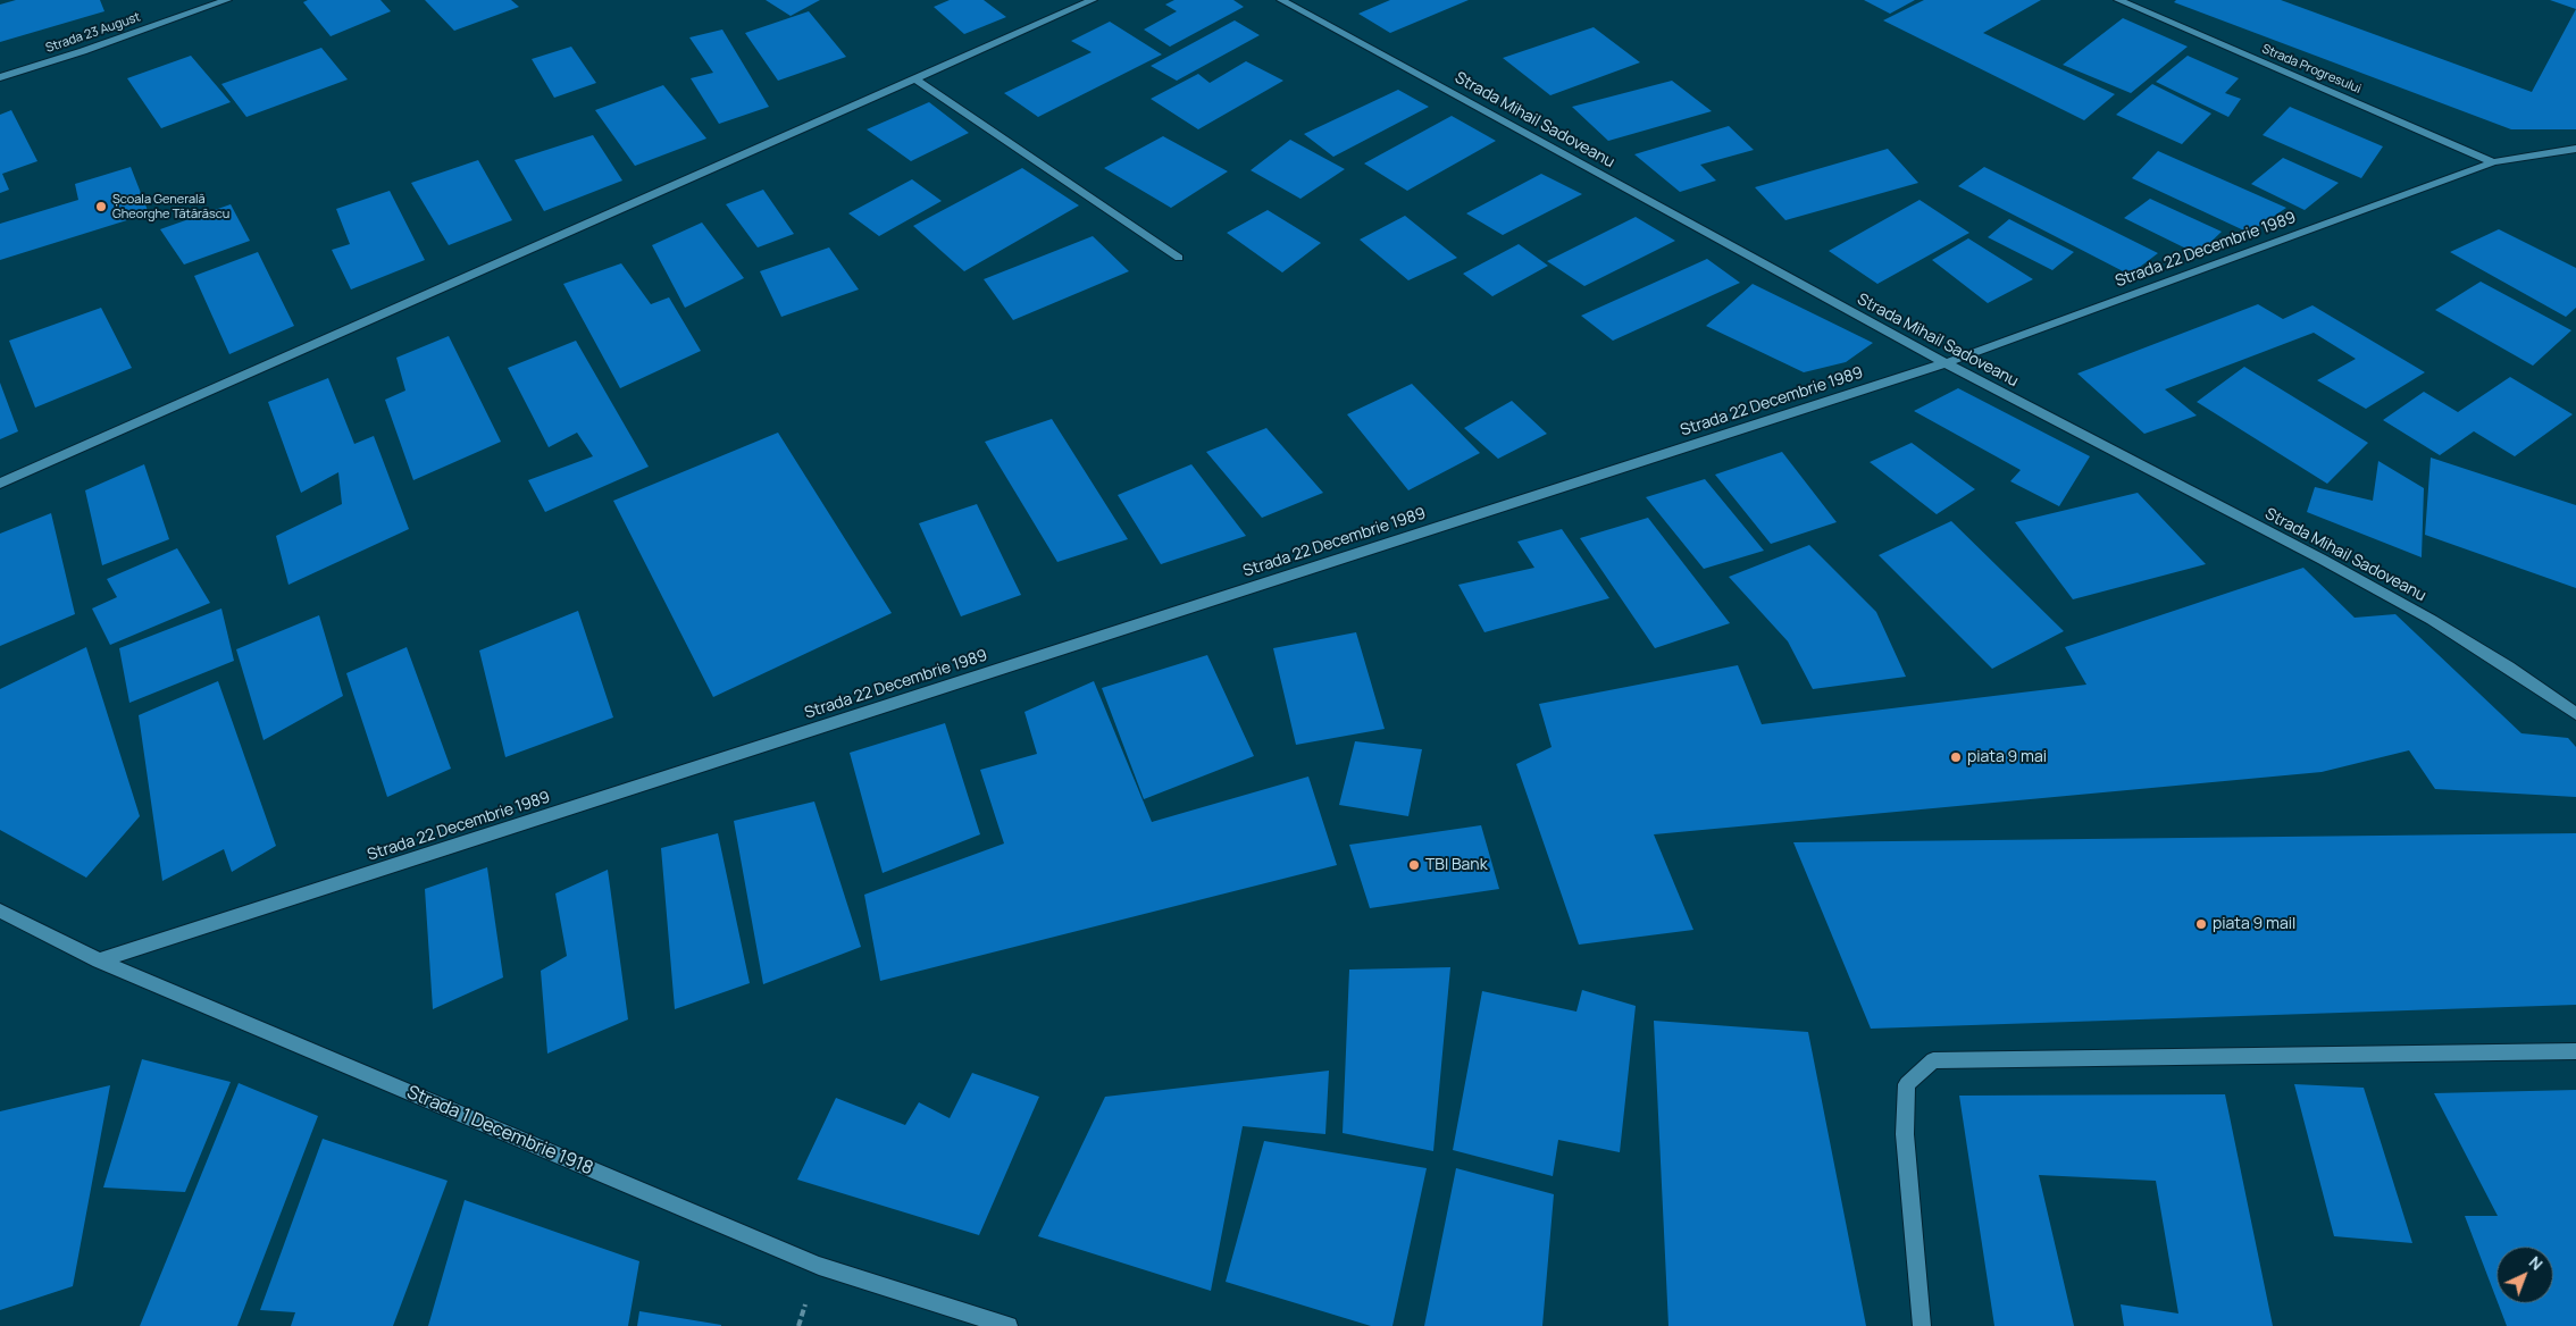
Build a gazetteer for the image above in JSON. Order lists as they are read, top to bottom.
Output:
{
  "streets": {
    "street": [
      "Strada 23 August",
      "Strada Progresului",
      "Strada Mihail Sadoveanu",
      "Strada 22 Decembrie 1989",
      "Strada 1 Decembrie 1918"
    ]
  },
  "crossings": [
    ["Strada Progresului", "Strada 22 Decembrie 1989"],
    ["Strada Mihail Sadoveanu", "Strada 22 Decembrie 1989"],
    ["Strada 22 Decembrie 1989", "Strada 1 Decembrie 1918"]
  ],
  "places": [
    "Școala Generală Gheorghe Tătărăscu",
    "piata 9 mai",
    "TBI Bank",
    "piata 9 mail"
  ],
  "north": "top right"
}
